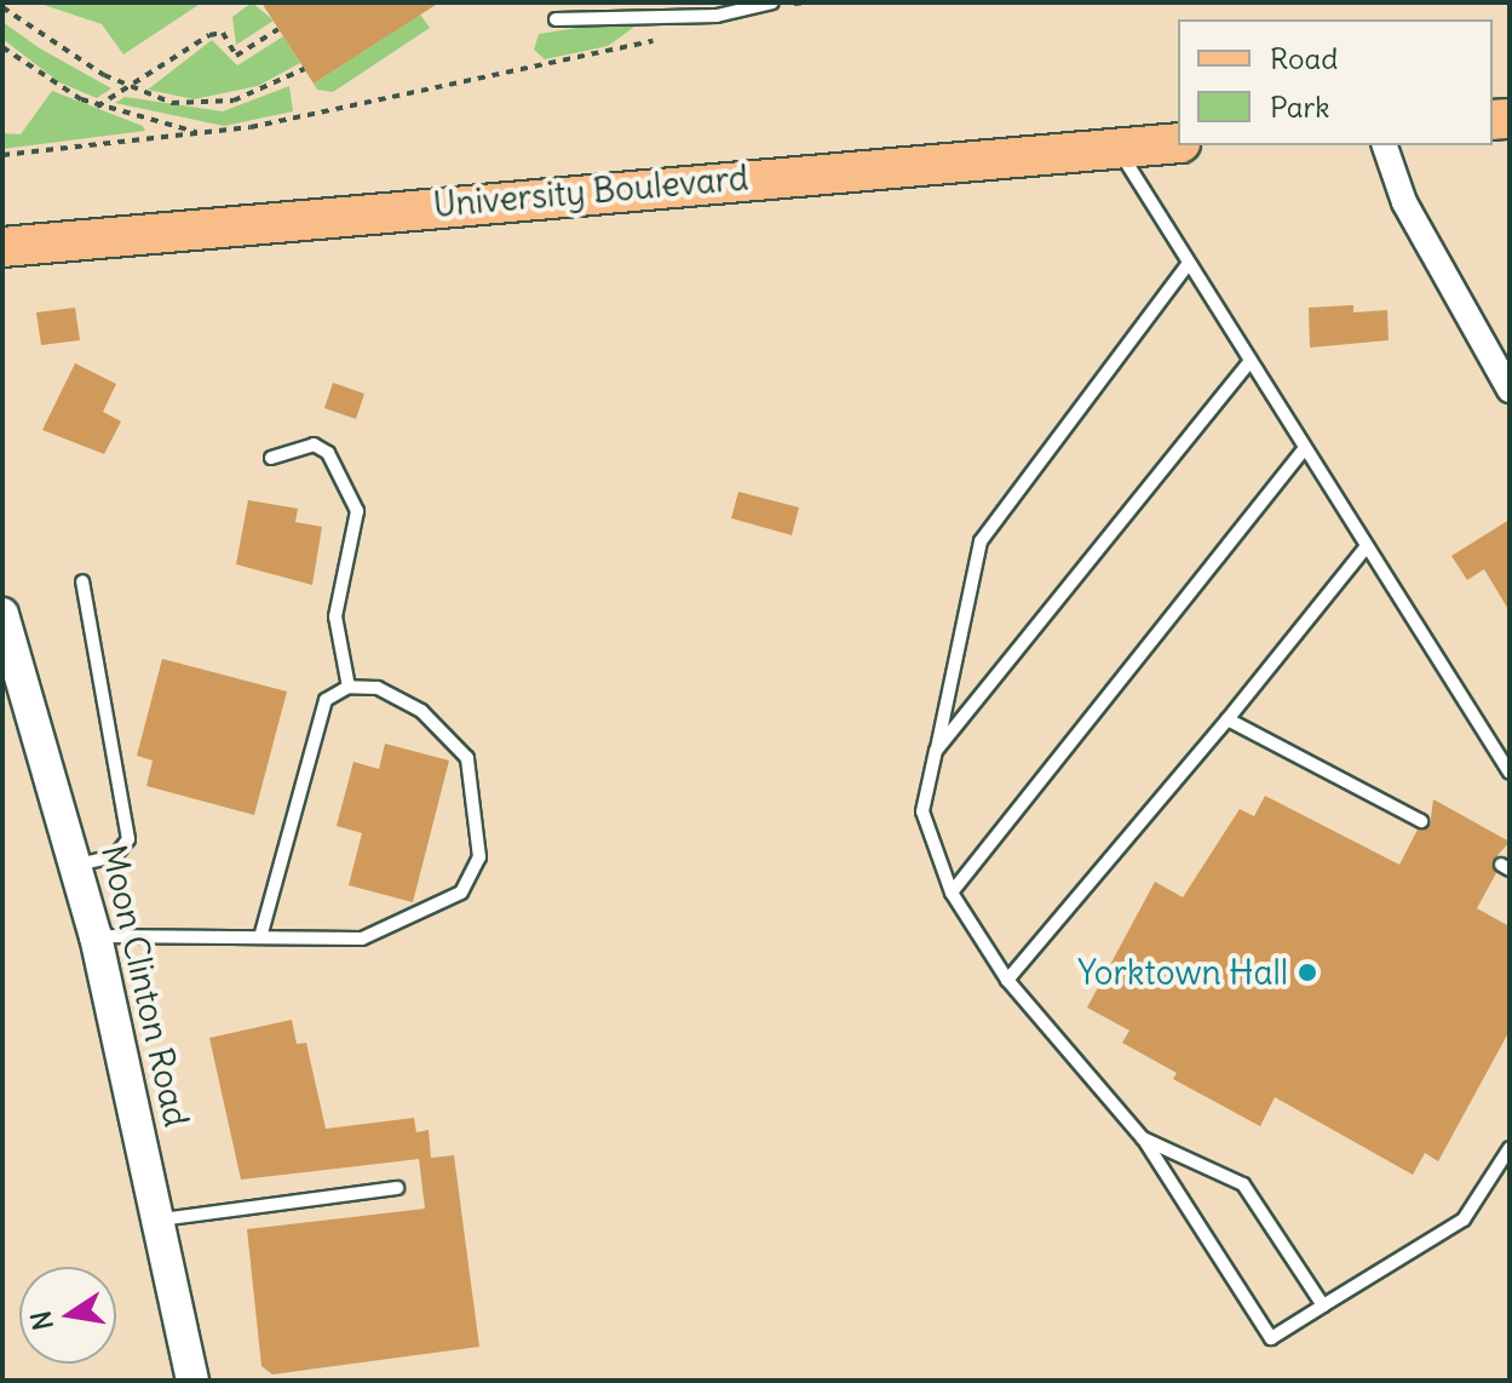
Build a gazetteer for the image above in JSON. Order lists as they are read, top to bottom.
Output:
{
  "streets": {
    "main road": ["University Boulevard"],
    "street": ["Moon Clinton Road"]
  },
  "places": ["Yorktown Hall"],
  "legend": ["Road", "Park"],
  "north": "left"
}
